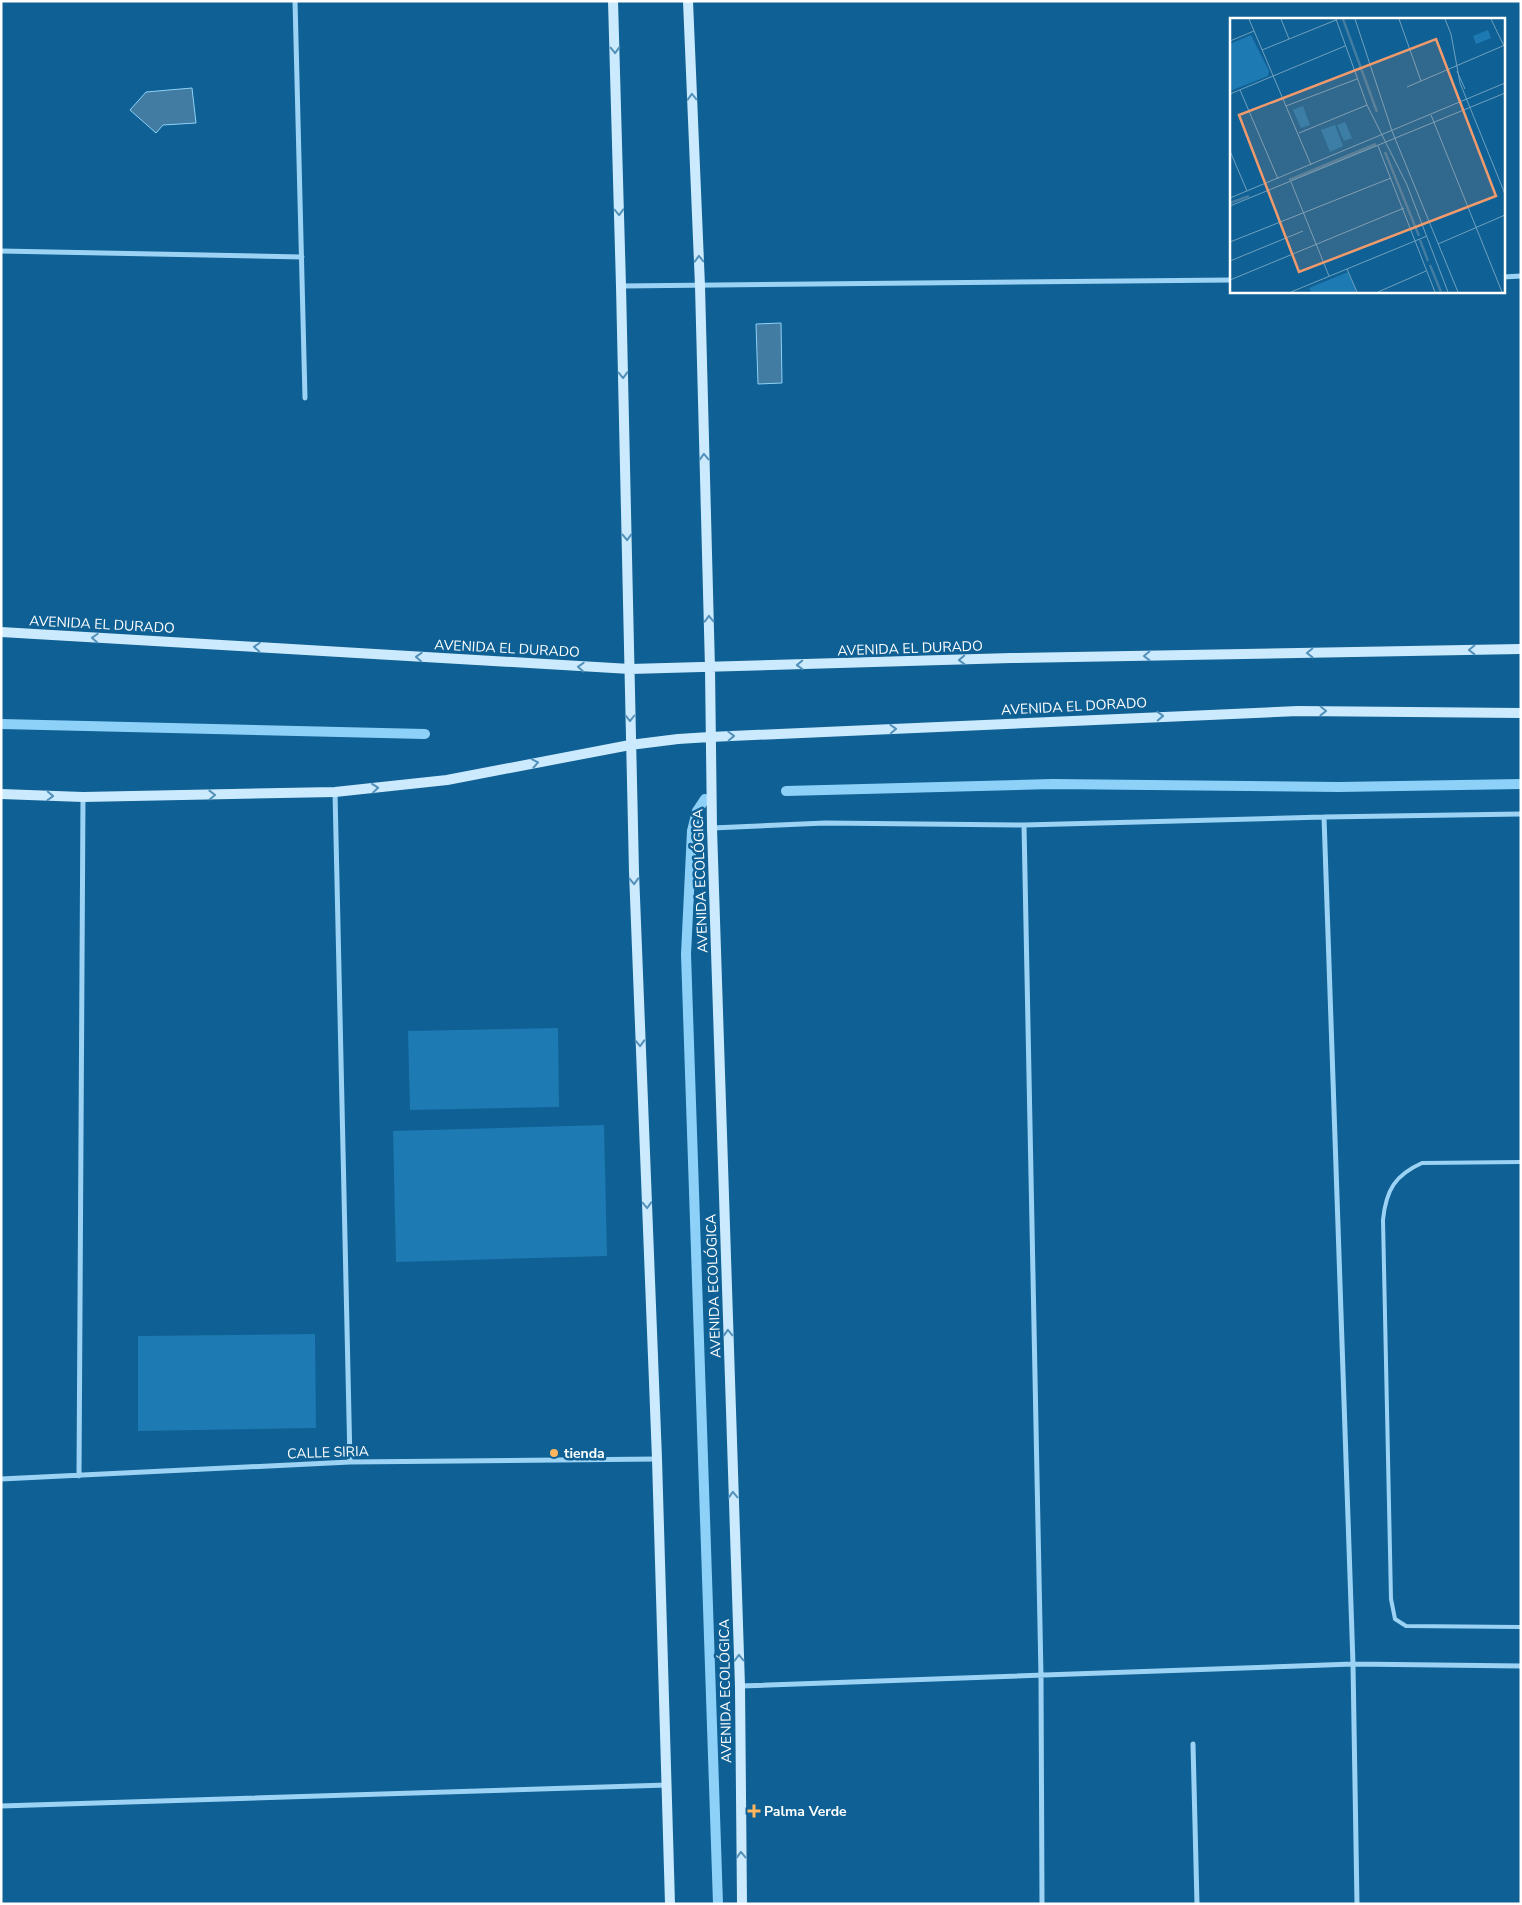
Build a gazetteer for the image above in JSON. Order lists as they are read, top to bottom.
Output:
{
  "streets": {
    "street": [
      "AVENIDA EL DURADO",
      "AVENIDA EL DORADO",
      "AVENIDA ECOLÓGICA",
      "CALLE SIRIA"
    ]
  },
  "crossings": [
    ["AVENIDA EL DURADO", "AVENIDA ECOLÓGICA"],
    ["AVENIDA EL DORADO", "AVENIDA ECOLÓGICA"]
  ],
  "one_way": ["AVENIDA EL DURADO", "AVENIDA EL DORADO"],
  "places": {
    "other": ["tienda"],
    "health": ["Palma Verde"]
  }
}
